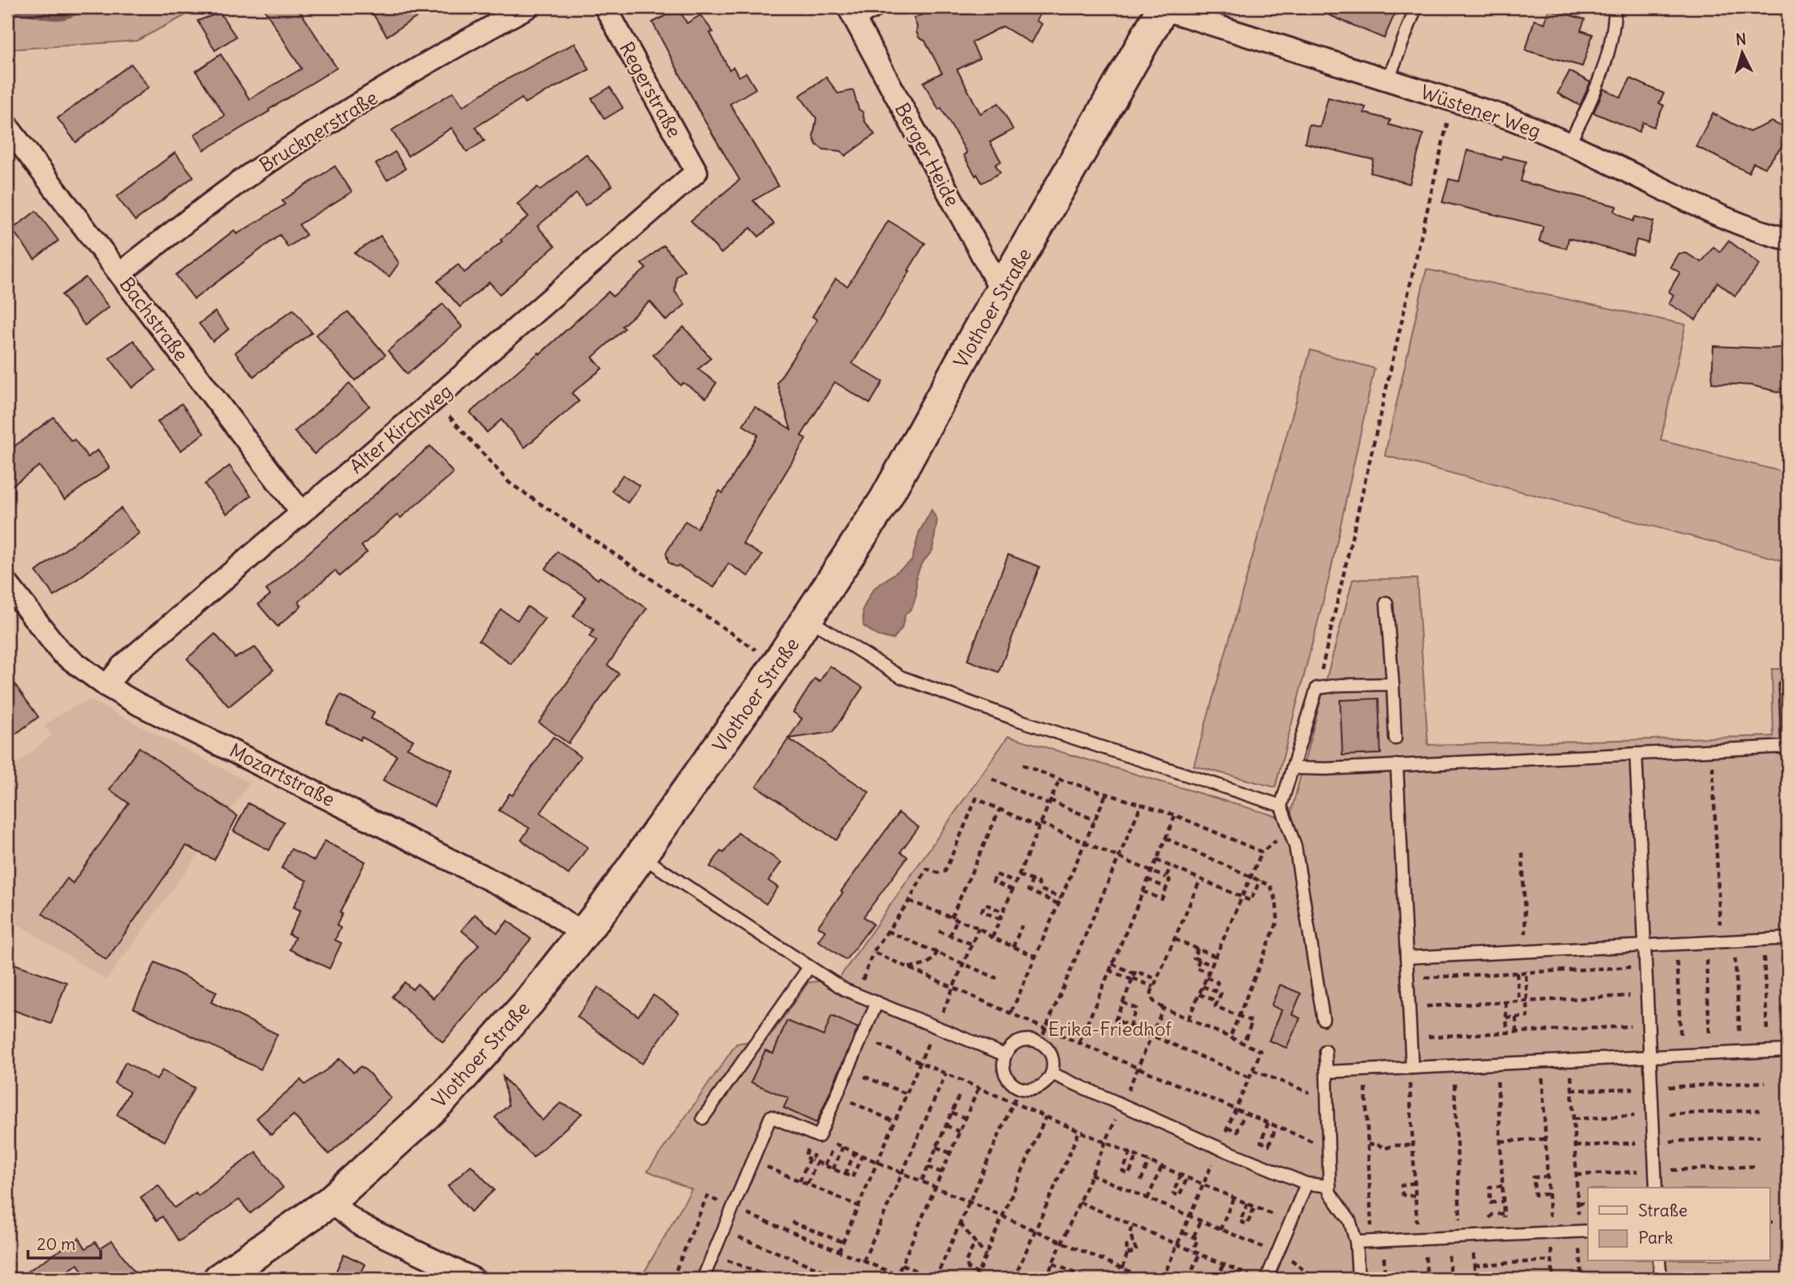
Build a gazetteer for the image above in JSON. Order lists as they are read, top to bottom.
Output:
{
  "streets": {
    "street": [
      "Regerstraße",
      "Wüstener Weg",
      "Brucknerstraße",
      "Berger Heide",
      "Vlothoer Straße",
      "Bachstraße",
      "Alter Kirchweg",
      "Mozartstraße"
    ]
  },
  "crossings": [
    ["Regerstraße", "Alter Kirchweg"],
    ["Wüstener Weg", "Vlothoer Straße"],
    ["Brucknerstraße", "Bachstraße"],
    ["Berger Heide", "Vlothoer Straße"],
    ["Vlothoer Straße", "Mozartstraße"],
    ["Bachstraße", "Alter Kirchweg"],
    ["Alter Kirchweg", "Mozartstraße"]
  ],
  "parks": ["Erika-Friedhof"],
  "legend": ["Straße", "Park"],
  "scale_bar": "20 m",
  "north": "top"
}
